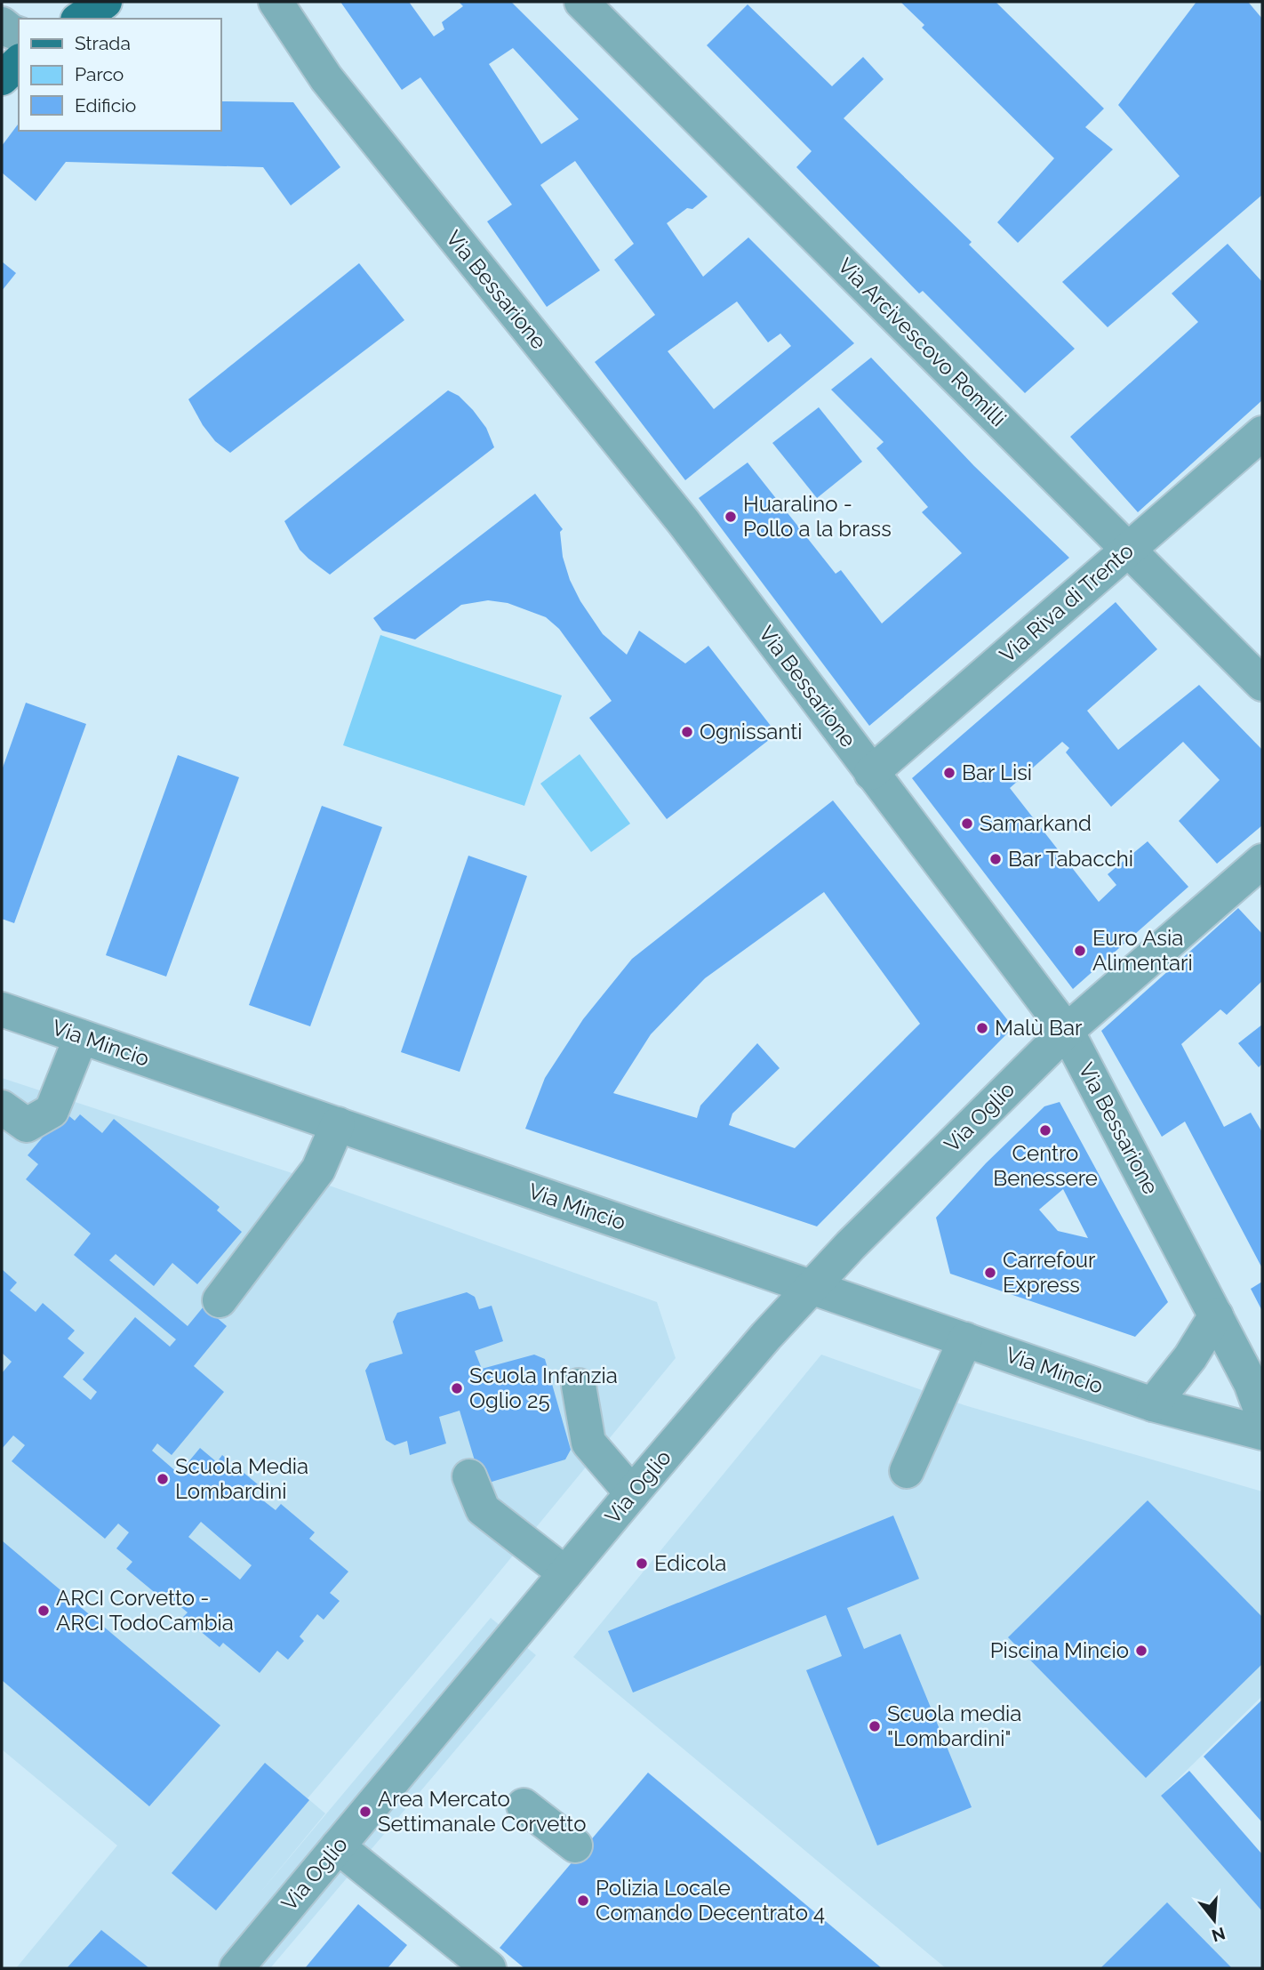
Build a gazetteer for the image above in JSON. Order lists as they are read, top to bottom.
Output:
{
  "streets": {
    "street": [
      "Via Bessarione",
      "Via Arcivescovo Romilli",
      "Via Riva di Trento",
      "Via Mincio",
      "Via Oglio"
    ]
  },
  "crossings": [
    ["Via Bessarione", "Via Riva di Trento"],
    ["Via Bessarione", "Via Oglio"],
    ["Via Arcivescovo Romilli", "Via Riva di Trento"],
    ["Via Mincio", "Via Oglio"]
  ],
  "places": [
    "Huaralino - Pollo a la brass",
    "Ognissanti",
    "Bar Lisi",
    "Samarkand",
    "Bar Tabacchi",
    "Euro Asia Alimentari",
    "Malù Bar",
    "Centro Benessere",
    "Carrefour Express",
    "Scuola Infanzia Oglio 25",
    "Scuola Media Lombardini",
    "Edicola",
    "ARCI Corvetto - ARCI TodoCambia",
    "Piscina Mincio",
    "Scuola media \"Lombardini\"",
    "Area Mercato Settimanale Corvetto",
    "Polizia Locale Comando Decentrato 4"
  ],
  "legend": ["Strada", "Parco", "Edificio"],
  "north": "bottom"
}
